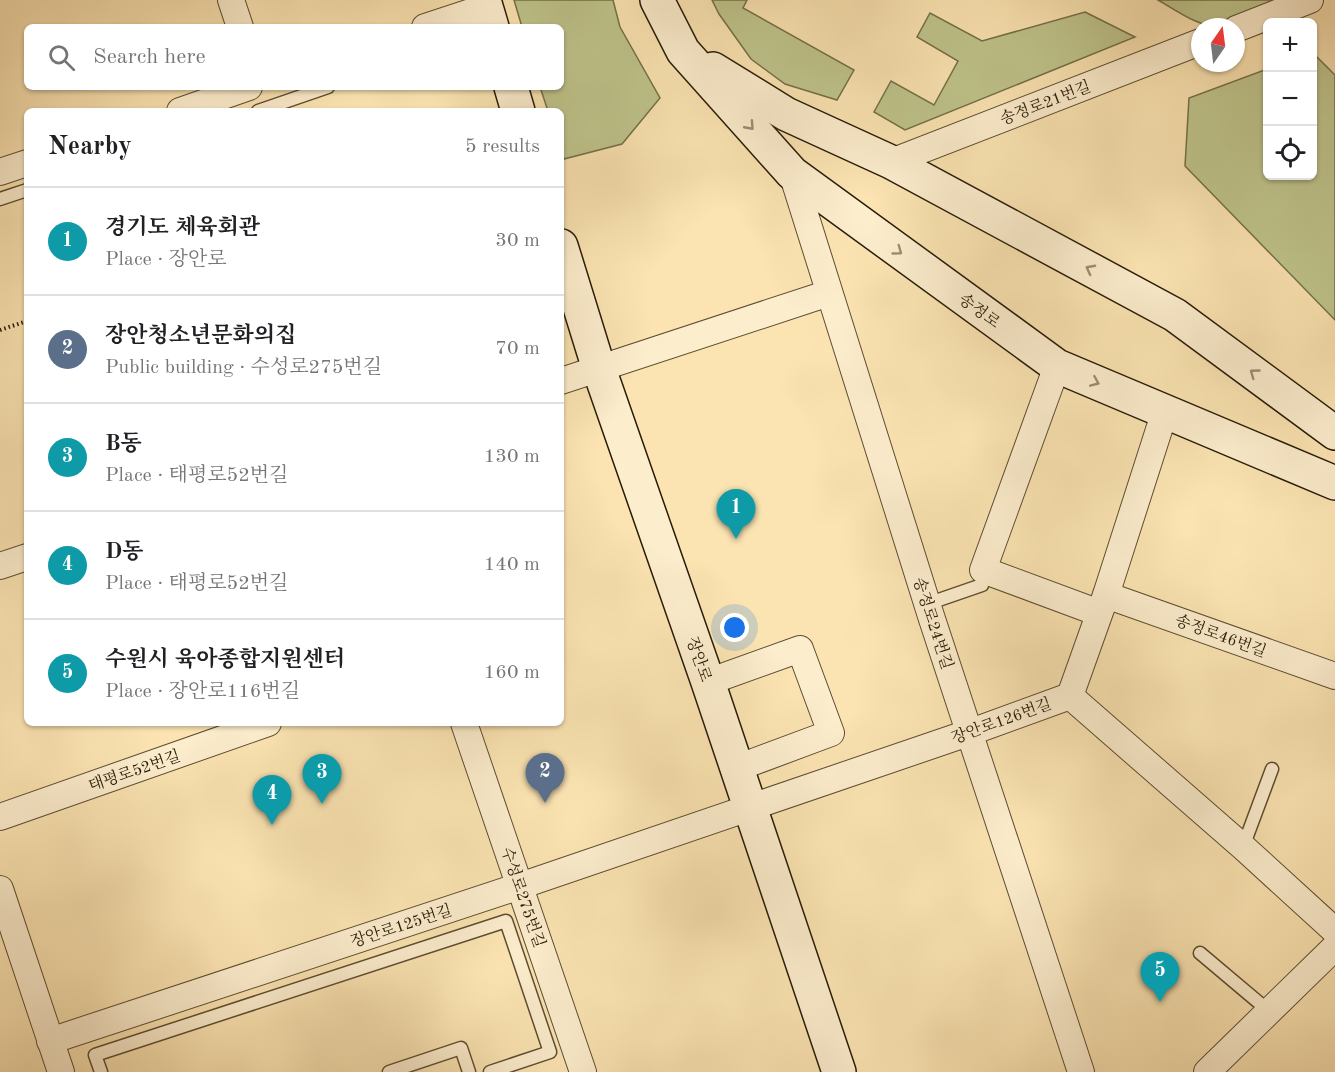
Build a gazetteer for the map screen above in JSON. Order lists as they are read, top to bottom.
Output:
{
  "streets": {
    "main road": ["송정로", "장안로"],
    "street": [
      "송정로21번길",
      "송정로24번길",
      "송정로46번길",
      "장안로126번길",
      "태평로52번길",
      "수성로275번길",
      "장안로125번길"
    ]
  },
  "crossings": [
    ["송정로", "송정로24번길"],
    ["송정로", "장안로126번길"],
    ["송정로24번길", "장안로126번길"],
    ["송정로46번길", "장안로126번길"],
    ["장안로", "장안로126번길"],
    ["장안로", "장안로125번길"],
    ["장안로126번길", "장안로125번길"],
    ["수성로275번길", "장안로125번길"]
  ],
  "north": "top",
  "page": {
    "map_buttons": ["+", "−"],
    "search": "Search here",
    "heading": ["Nearby", "5 results"],
    "list": [
      {
        "mark": "1",
        "name": "경기도 체육회관",
        "note": "Place · 장안로",
        "value": "30 m"
      },
      {
        "mark": "2",
        "name": "장안청소년문화의집",
        "note": "Public building · 수성로275번길",
        "value": "70 m"
      },
      {
        "mark": "3",
        "name": "B동",
        "note": "Place · 태평로52번길",
        "value": "130 m"
      },
      {
        "mark": "4",
        "name": "D동",
        "note": "Place · 태평로52번길",
        "value": "140 m"
      },
      {
        "mark": "5",
        "name": "수원시 육아종합지원센터",
        "note": "Place · 장안로116번길",
        "value": "160 m"
      }
    ],
    "pins": [
      "1",
      "2",
      "3",
      "4",
      "5"
    ]
  }
}
